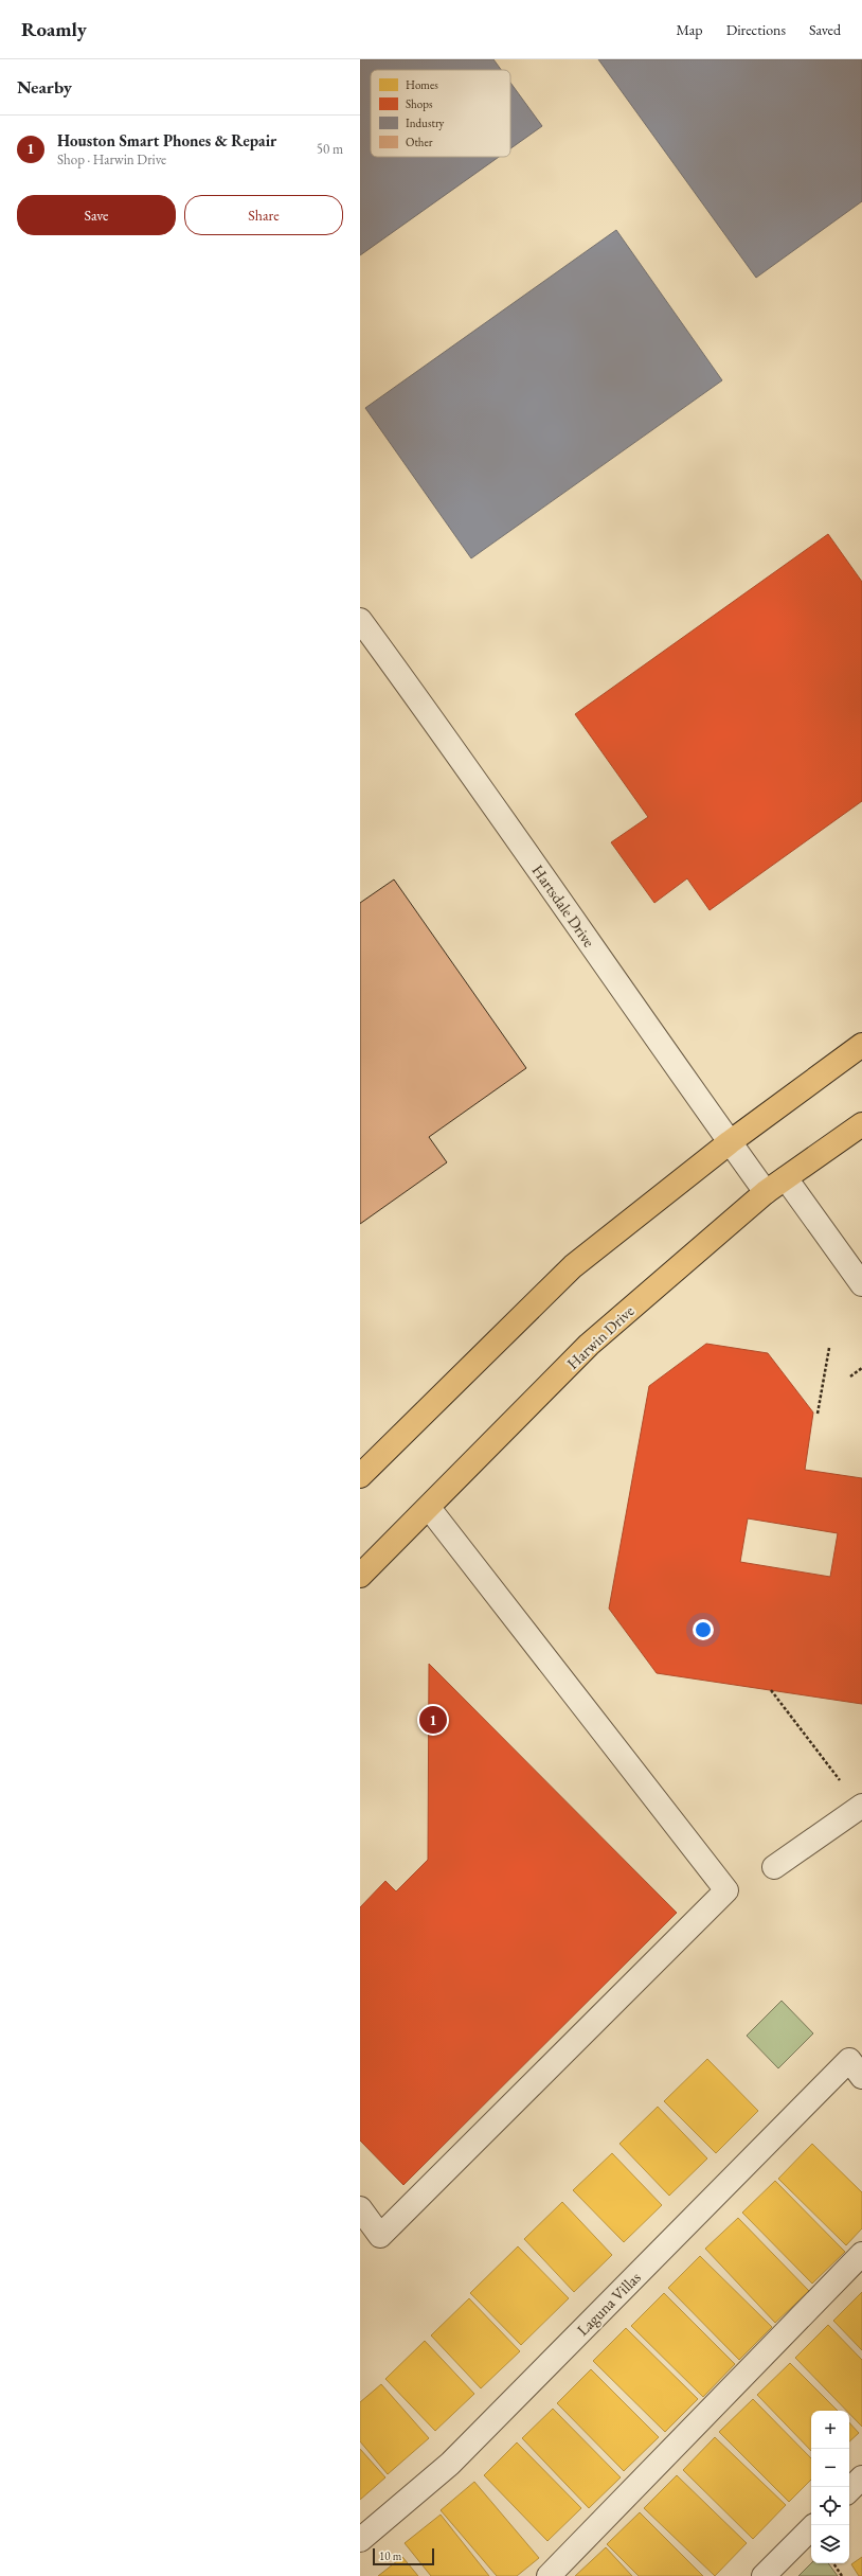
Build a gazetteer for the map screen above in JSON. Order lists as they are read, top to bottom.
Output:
{
  "streets": {
    "main road": ["Harwin Drive"],
    "street": ["Hartsdale Drive", "Laguna Villas"]
  },
  "crossings": [
    ["Hartsdale Drive", "Harwin Drive"]
  ],
  "legend": [
    "Homes",
    "Shops",
    "Industry",
    "Other"
  ],
  "scale_bar": "10 m",
  "page": {
    "header": "Roamly",
    "nav": ["Map", "Directions", "Saved"],
    "heading": "Nearby",
    "list": [
      {
        "mark": "1",
        "name": "Houston Smart Phones & Repair",
        "note": "Shop · Harwin Drive",
        "value": "50 m"
      }
    ],
    "buttons": ["Save", "Share"],
    "pins": "1",
    "map_buttons": ["+", "−"],
    "scale": "10 m"
  }
}
